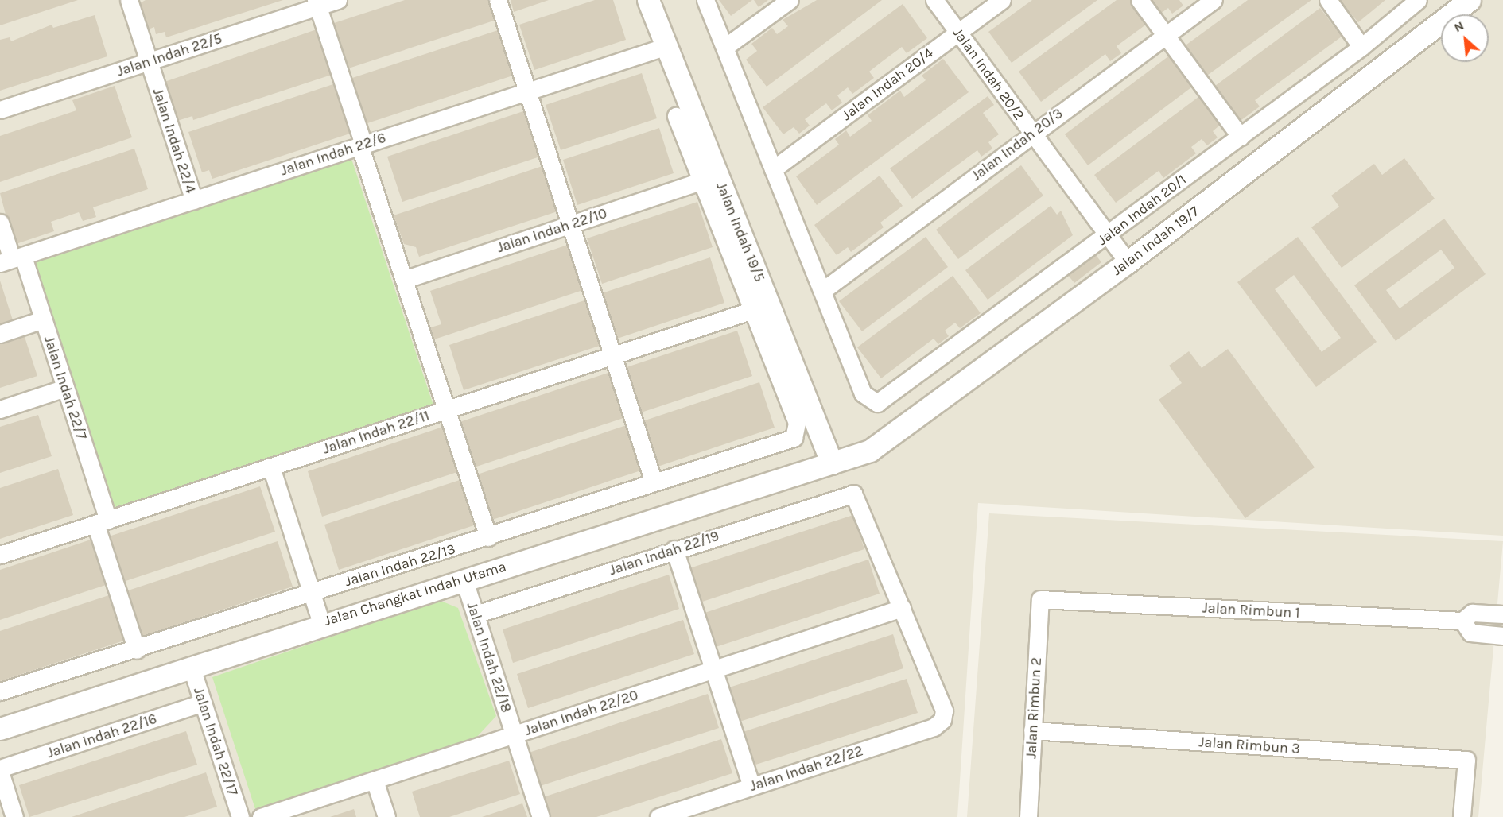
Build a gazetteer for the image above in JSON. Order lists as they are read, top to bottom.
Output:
{
  "streets": {
    "street": [
      "Jalan Indah 22/5",
      "Jalan Indah 20/2",
      "Jalan Indah 20/4",
      "Jalan Indah 22/4",
      "Jalan Indah 20/3",
      "Jalan Indah 22/6",
      "Jalan Indah 20/1",
      "Jalan Indah 22/10",
      "Jalan Indah 19/5",
      "Jalan Indah 19/7",
      "Jalan Indah 22/7",
      "Jalan Indah 22/11",
      "Jalan Indah 22/19",
      "Jalan Indah 22/13",
      "Jalan Changkat Indah Utama",
      "Jalan Rimbun 1",
      "Jalan Indah 22/18",
      "Jalan Rimbun 2",
      "Jalan Indah 22/20",
      "Jalan Indah 22/16",
      "Jalan Indah 22/17",
      "Jalan Rimbun 3",
      "Jalan Indah 22/22"
    ]
  },
  "crossings": [
    ["Jalan Indah 22/5", "Jalan Indah 22/4"],
    ["Jalan Indah 20/2", "Jalan Indah 20/4"],
    ["Jalan Indah 20/2", "Jalan Indah 20/3"],
    ["Jalan Indah 20/2", "Jalan Indah 20/1"],
    ["Jalan Indah 20/2", "Jalan Indah 19/7"],
    ["Jalan Indah 22/4", "Jalan Indah 22/6"],
    ["Jalan Indah 20/3", "Jalan Indah 20/1"],
    ["Jalan Indah 22/6", "Jalan Indah 19/5"],
    ["Jalan Indah 22/6", "Jalan Indah 22/7"],
    ["Jalan Indah 19/5", "Jalan Indah 19/7"],
    ["Jalan Indah 19/5", "Jalan Changkat Indah Utama"],
    ["Jalan Indah 19/7", "Jalan Changkat Indah Utama"],
    ["Jalan Indah 22/7", "Jalan Indah 22/11"],
    ["Jalan Indah 22/7", "Jalan Indah 22/13"],
    ["Jalan Indah 22/11", "Jalan Indah 22/13"],
    ["Jalan Indah 22/19", "Jalan Indah 22/18"],
    ["Jalan Indah 22/19", "Jalan Indah 22/20"],
    ["Jalan Indah 22/19", "Jalan Indah 22/22"],
    ["Jalan Changkat Indah Utama", "Jalan Indah 22/18"],
    ["Jalan Changkat Indah Utama", "Jalan Indah 22/17"],
    ["Jalan Rimbun 1", "Jalan Rimbun 2"],
    ["Jalan Indah 22/18", "Jalan Indah 22/20"],
    ["Jalan Rimbun 2", "Jalan Rimbun 3"],
    ["Jalan Indah 22/20", "Jalan Indah 22/22"],
    ["Jalan Indah 22/16", "Jalan Indah 22/17"]
  ],
  "north": "top left"
}
